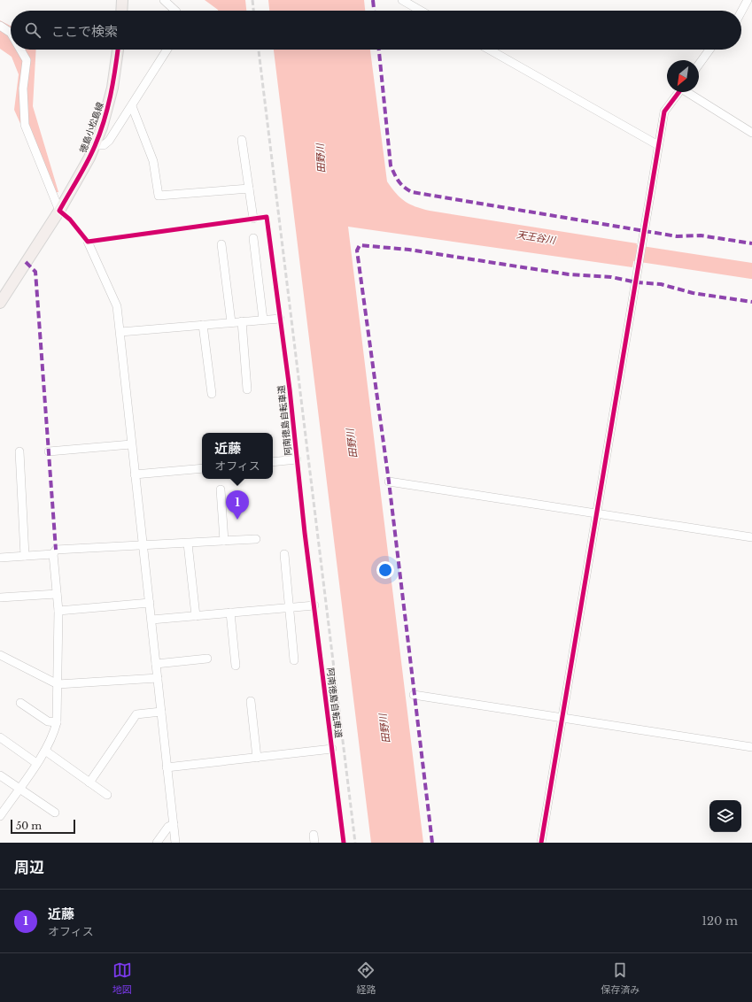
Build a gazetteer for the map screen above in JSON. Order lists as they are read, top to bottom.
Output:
{
  "streets": {
    "main road": ["徳島小松島線"],
    "cycle path": ["阿南徳島自転車道"]
  },
  "water": ["田野川", "天王谷川"],
  "scale_bar": "50 m",
  "north": "bottom left",
  "page": {
    "search": "ここで検索",
    "popup": ["近藤", "オフィス"],
    "pins": "1",
    "scale": "50 m",
    "heading": "周辺",
    "list": [
      {
        "mark": "1",
        "name": "近藤",
        "note": "オフィス",
        "value": "120 m"
      }
    ],
    "nav": ["地図", "経路", "保存済み"]
  }
}
